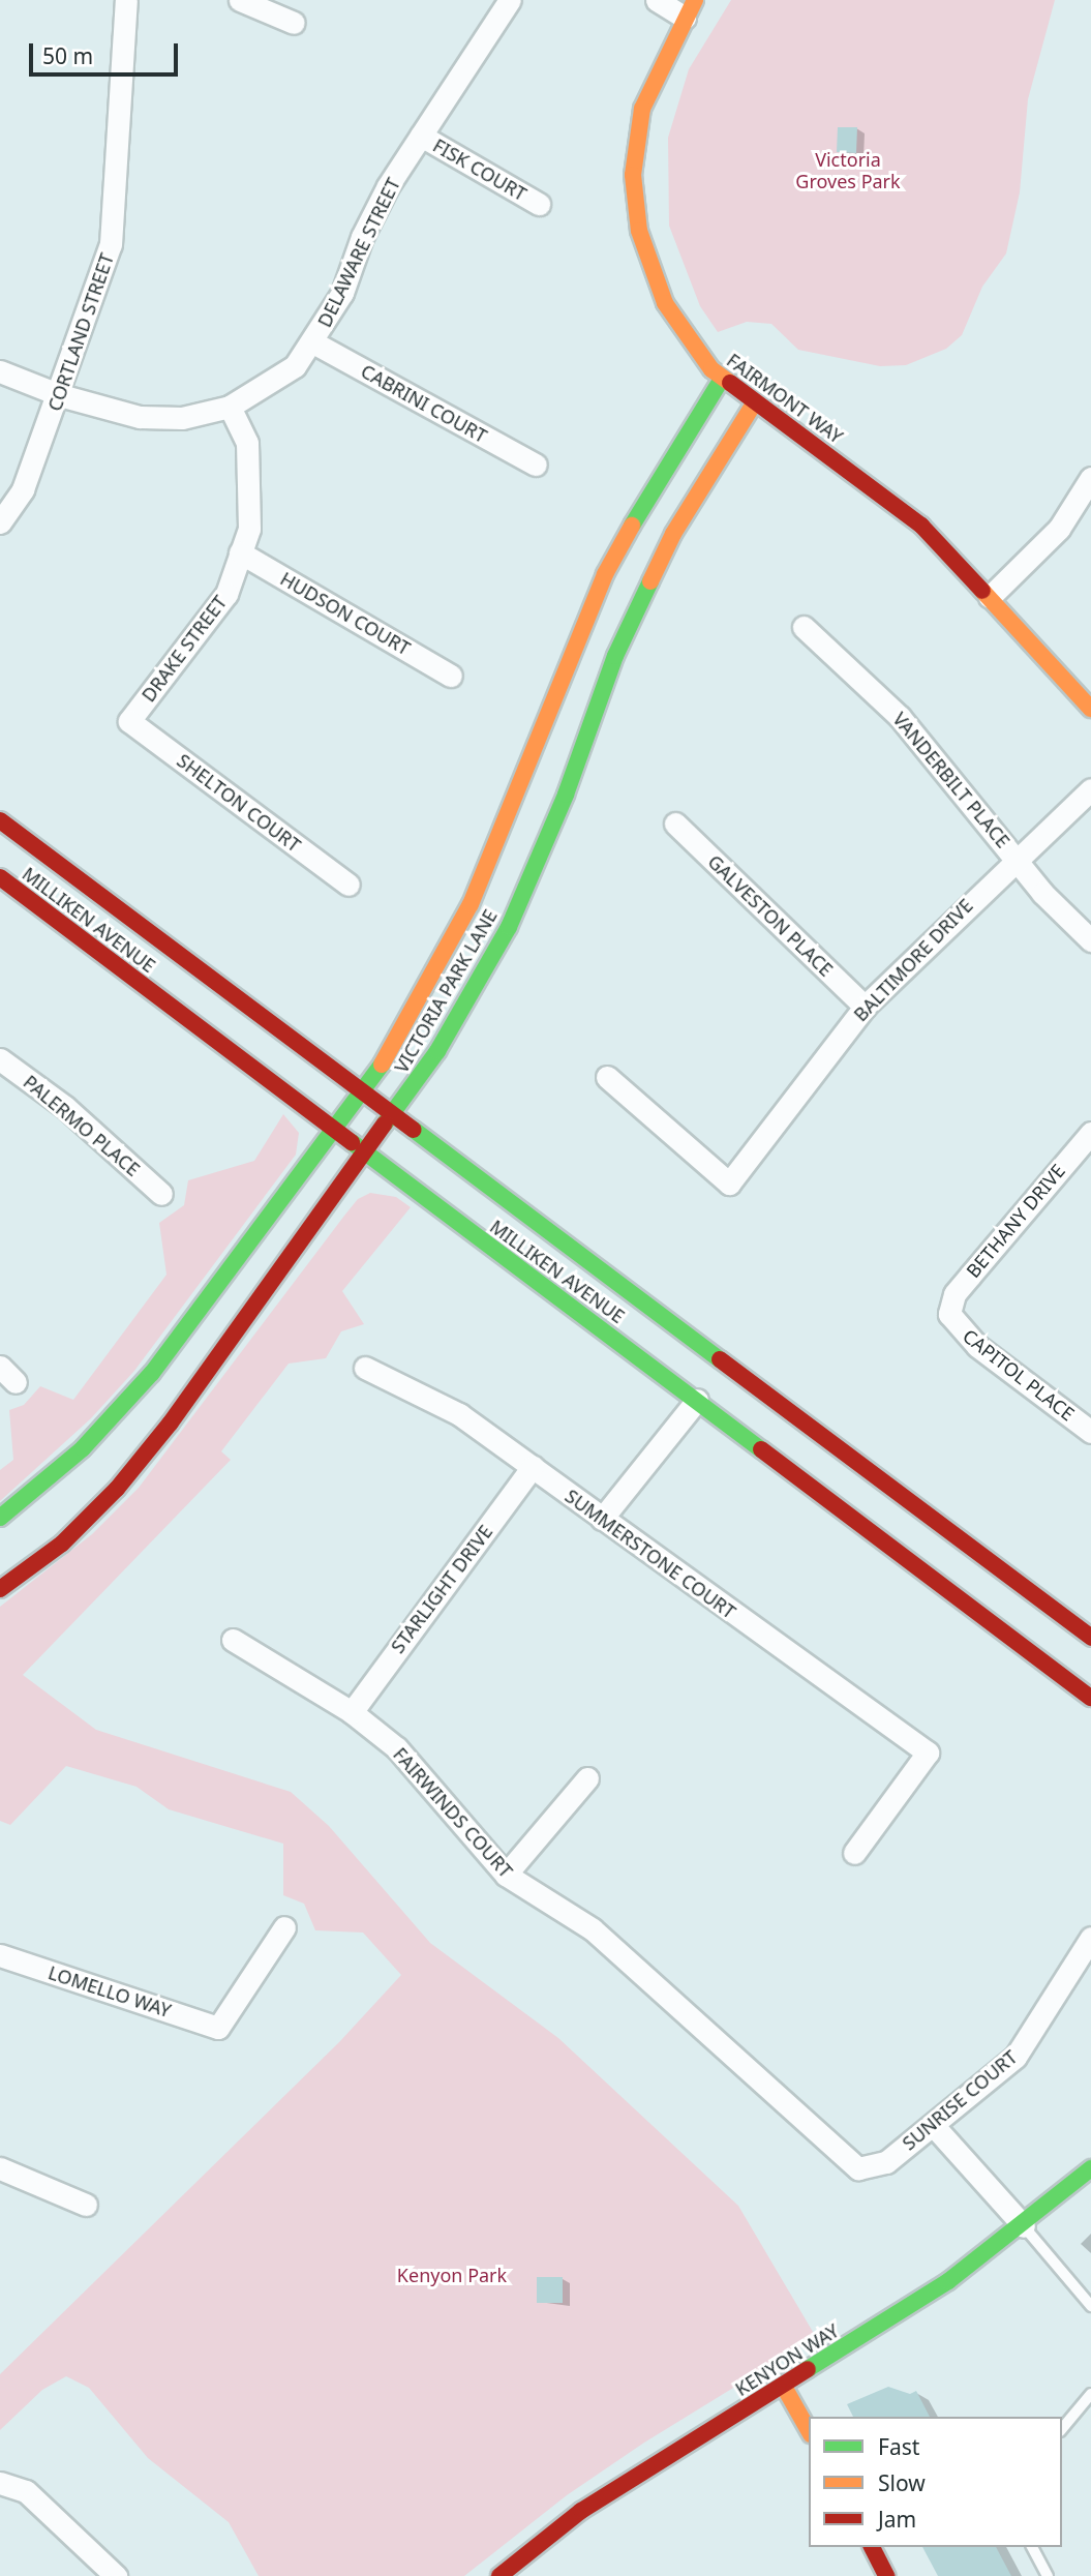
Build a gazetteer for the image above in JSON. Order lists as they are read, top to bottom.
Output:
{
  "streets": {
    "street": [
      "FISK COURT",
      "DELAWARE STREET",
      "CORTLAND STREET",
      "FAIRMONT WAY",
      "CABRINI COURT",
      "HUDSON COURT",
      "DRAKE STREET",
      "VANDERBILT PLACE",
      "SHELTON COURT",
      "GALVESTON PLACE",
      "MILLIKEN AVENUE",
      "BALTIMORE DRIVE",
      "VICTORIA PARK LANE",
      "PALERMO PLACE",
      "BETHANY DRIVE",
      "CAPITOL PLACE",
      "SUMMERSTONE COURT",
      "STARLIGHT DRIVE",
      "FAIRWINDS COURT",
      "LOMELLO WAY",
      "SUNRISE COURT",
      "KENYON WAY"
    ]
  },
  "crossings": [
    ["FISK COURT", "DELAWARE STREET"],
    ["DELAWARE STREET", "CORTLAND STREET"],
    ["DELAWARE STREET", "CABRINI COURT"],
    ["DELAWARE STREET", "DRAKE STREET"],
    ["FAIRMONT WAY", "VICTORIA PARK LANE"],
    ["HUDSON COURT", "DRAKE STREET"],
    ["DRAKE STREET", "SHELTON COURT"],
    ["VANDERBILT PLACE", "BALTIMORE DRIVE"],
    ["GALVESTON PLACE", "BALTIMORE DRIVE"],
    ["MILLIKEN AVENUE", "VICTORIA PARK LANE"],
    ["BETHANY DRIVE", "CAPITOL PLACE"],
    ["SUMMERSTONE COURT", "STARLIGHT DRIVE"],
    ["STARLIGHT DRIVE", "FAIRWINDS COURT"],
    ["FAIRWINDS COURT", "SUNRISE COURT"]
  ],
  "parks": ["Victoria Groves Park", "Kenyon Park"],
  "legend": ["Fast", "Slow", "Jam"],
  "scale_bar": "50 m"
}
